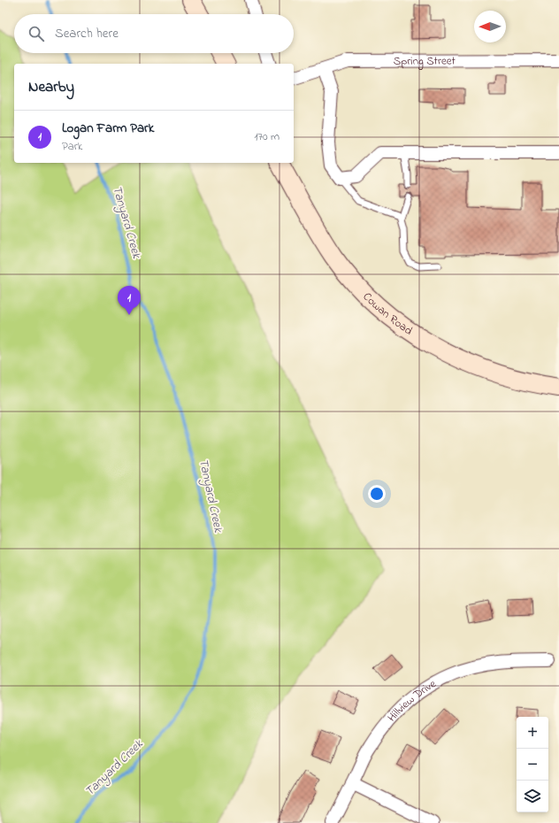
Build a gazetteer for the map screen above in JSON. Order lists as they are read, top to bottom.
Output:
{
  "streets": {
    "main road": ["Cowan Road"],
    "street": ["Spring Street", "Hillview Drive"]
  },
  "water": ["Tanyard Creek"],
  "north": "left",
  "page": {
    "search": "Search here",
    "heading": "Nearby",
    "list": [
      {
        "mark": "1",
        "name": "Logan Farm Park",
        "note": "Park",
        "value": "170 m"
      }
    ],
    "pins": "1",
    "map_buttons": ["+", "−"]
  }
}
